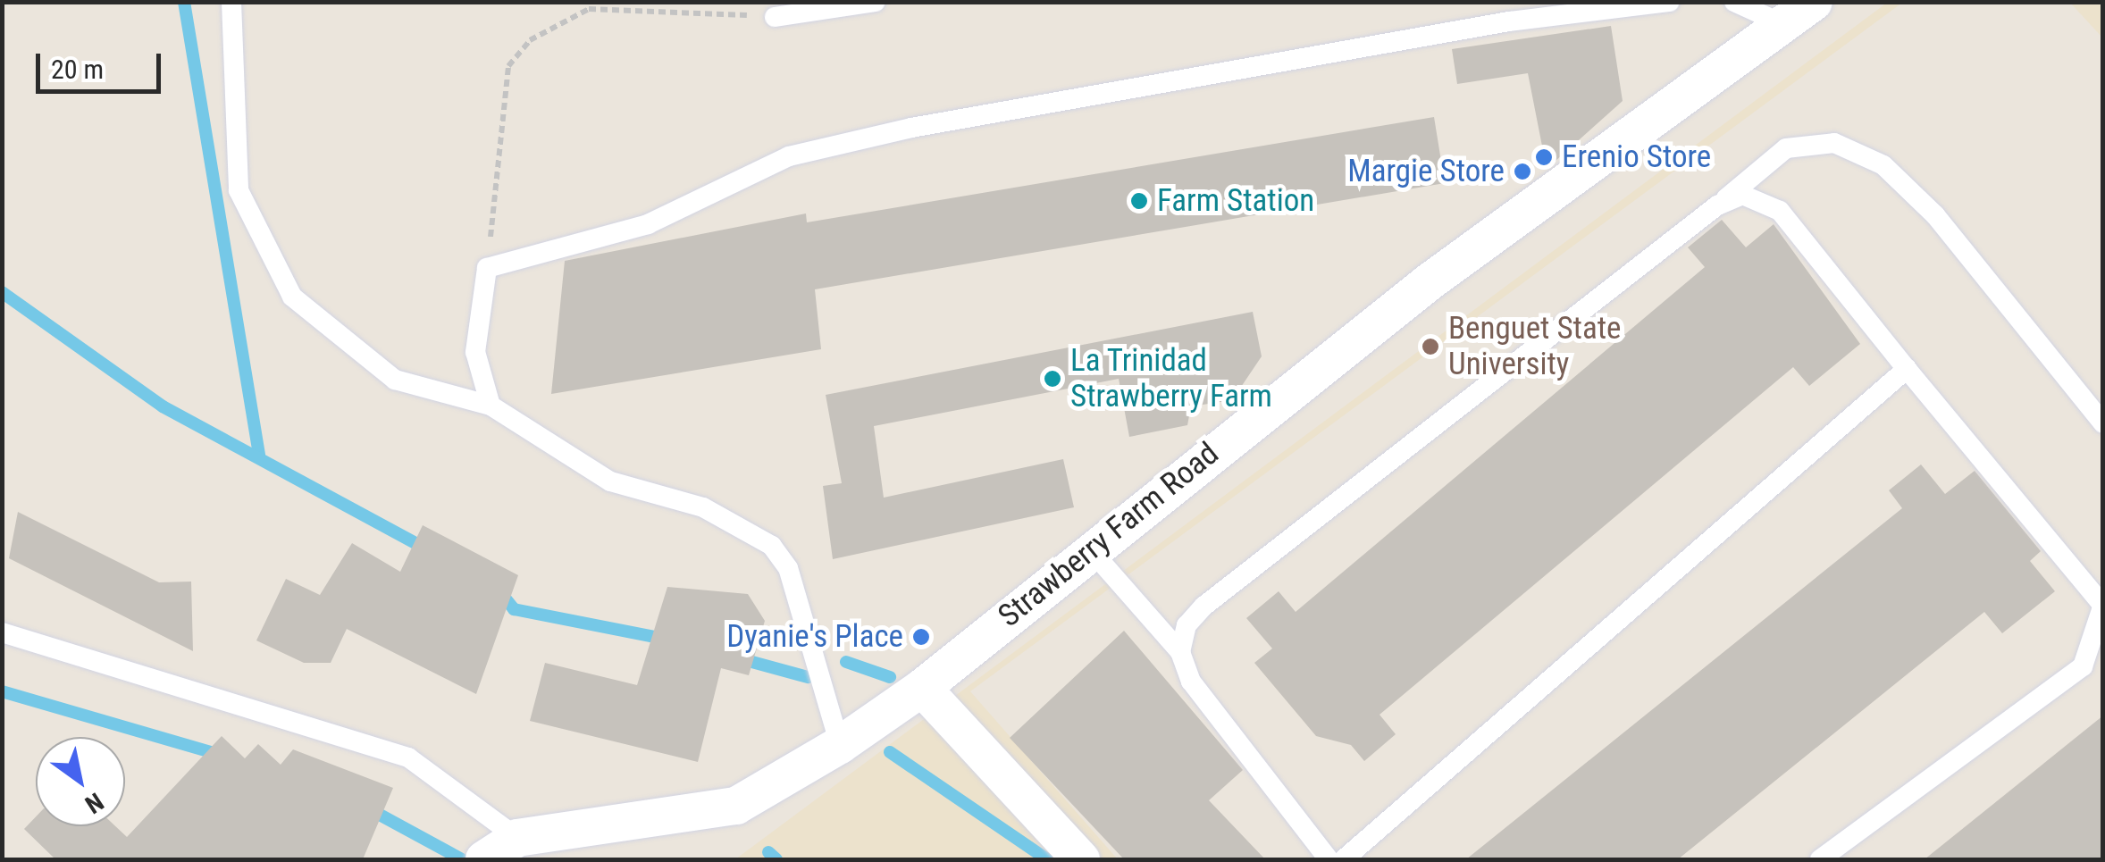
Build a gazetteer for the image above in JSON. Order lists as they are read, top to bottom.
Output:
{
  "streets": {
    "street": ["Strawberry Farm Road"]
  },
  "places": [
    "Erenio Store",
    "Margie Store",
    "Farm Station",
    "Benguet State University",
    "La Trinidad Strawberry Farm",
    "Dyanie's Place"
  ],
  "scale_bar": "20 m",
  "north": "bottom right"
}
